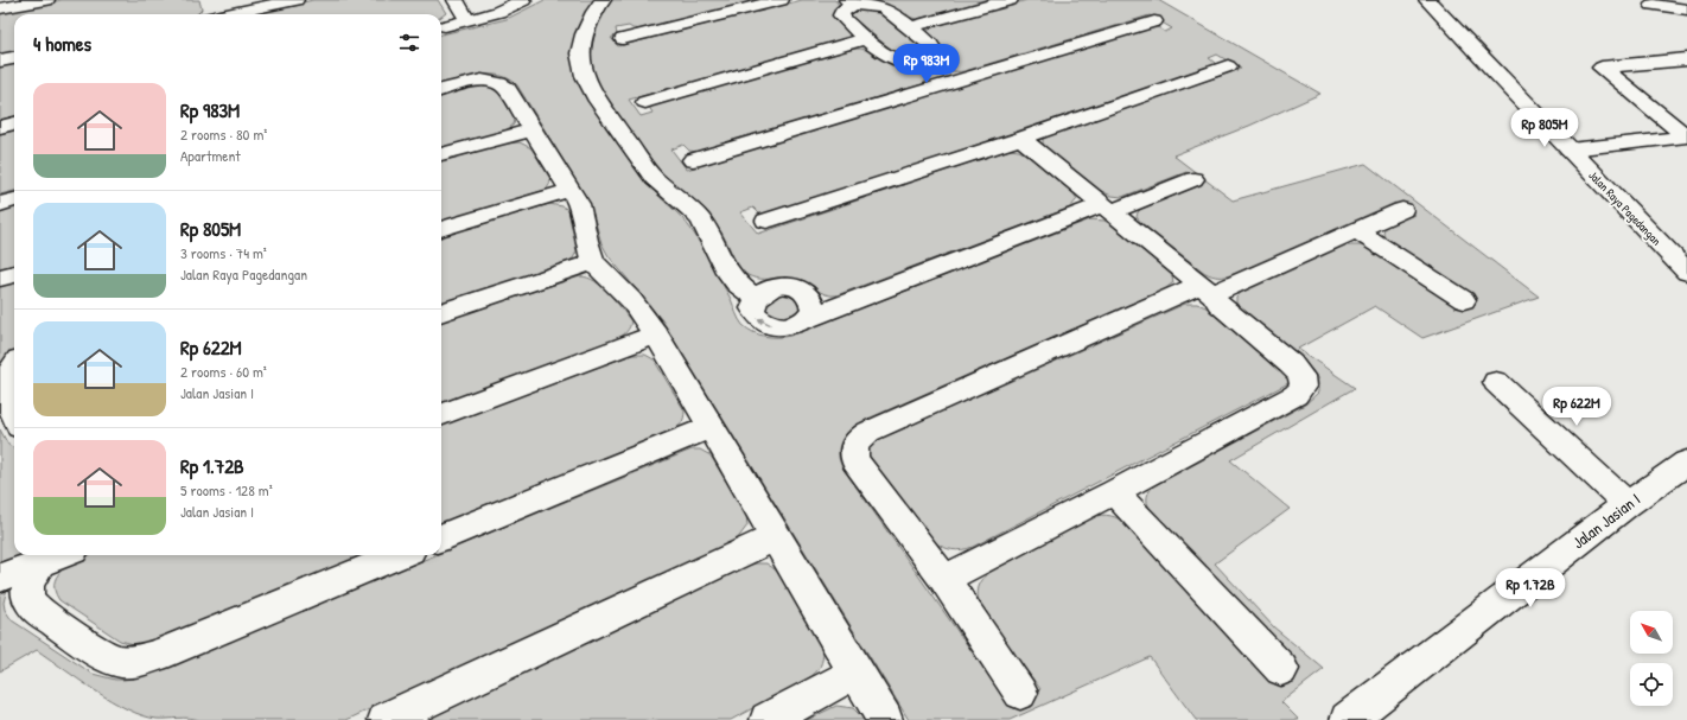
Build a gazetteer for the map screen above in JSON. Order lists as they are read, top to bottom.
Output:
{
  "streets": {
    "street": ["Jalan Raya Pagedangan", "Jalan Jasian I"]
  },
  "north": "top left",
  "page": {
    "heading": "4 homes",
    "price": [
      "Rp 983M",
      "Rp 805M",
      "Rp 622M",
      "Rp 1.72B"
    ],
    "list": [
      {
        "name": "Rp 983M",
        "note": "2 rooms · 80 m² · Apartment"
      },
      {
        "name": "Rp 805M",
        "note": "3 rooms · 74 m² · Jalan Raya Pagedangan"
      },
      {
        "name": "Rp 622M",
        "note": "2 rooms · 60 m² · Jalan Jasian I"
      },
      {
        "name": "Rp 1.72B",
        "note": "5 rooms · 128 m² · Jalan Jasian I"
      }
    ]
  }
}
